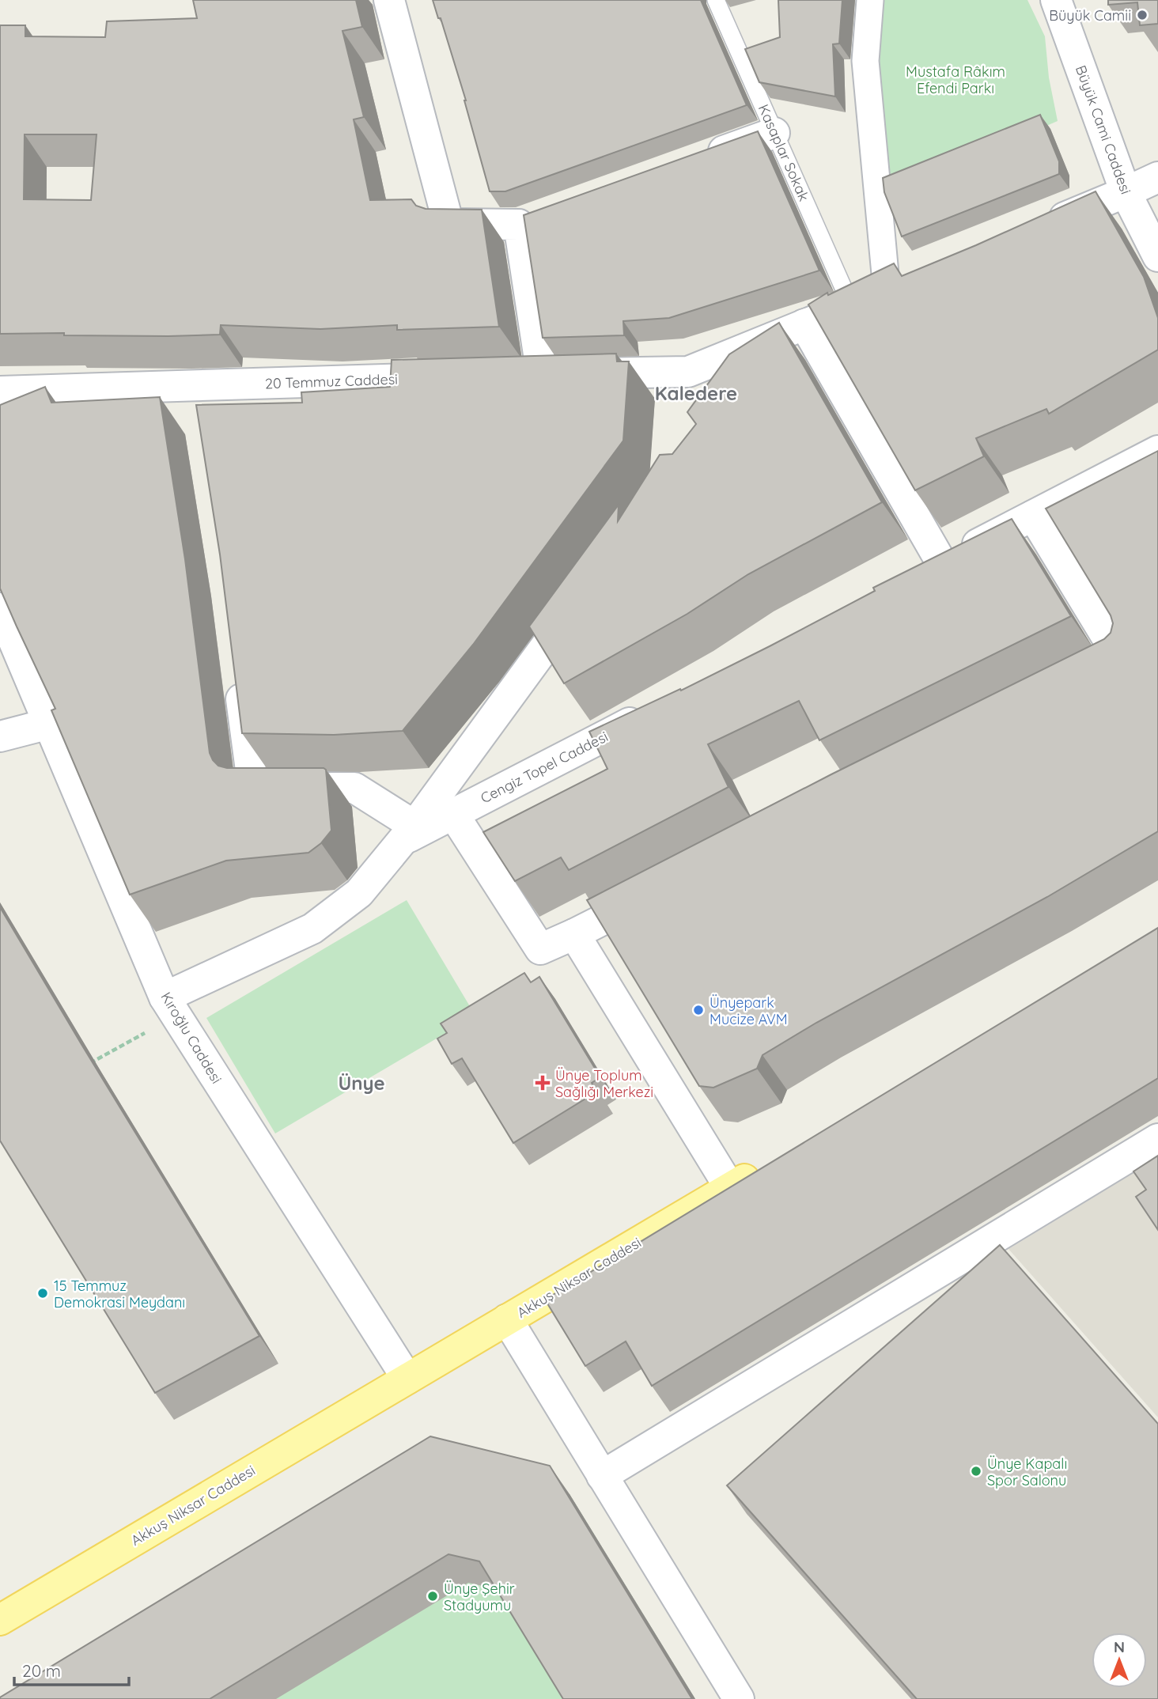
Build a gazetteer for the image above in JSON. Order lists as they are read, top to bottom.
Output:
{
  "streets": {
    "main road": ["Akkuş Niksar Caddesi"],
    "street": [
      "Büyük Cami Caddesi",
      "20 Temmuz Caddesi",
      "Cengiz Topel Caddesi",
      "Kıroğlu Caddesi"
    ],
    "lane": ["Kasaplar Sokak"]
  },
  "crossings": [
    ["Kıroğlu Caddesi", "Akkuş Niksar Caddesi"]
  ],
  "districts": ["Kaledere", "Ünye"],
  "parks": ["Mustafa Râkım Efendi Parkı"],
  "places": {
    "other": [
      "Büyük Camii",
      "Ünyepark Mucize AVM",
      "15 Temmuz Demokrasi Meydanı",
      "Ünye Kapalı Spor Salonu",
      "Ünye Şehir Stadyumu"
    ],
    "health": ["Ünye Toplum Sağlığı Merkezi"]
  },
  "scale_bar": "20 m",
  "north": "top"
}
